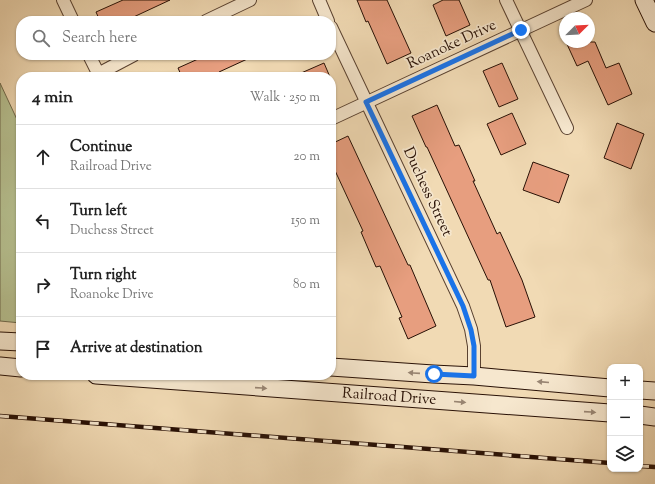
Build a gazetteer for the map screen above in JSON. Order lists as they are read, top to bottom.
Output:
{
  "streets": {
    "main road": ["Railroad Drive"],
    "street": ["Roanoke Drive", "Duchess Street"]
  },
  "crossings": [
    ["Roanoke Drive", "Duchess Street"],
    ["Duchess Street", "Railroad Drive"]
  ],
  "north": "top right",
  "page": {
    "search": "Search here",
    "heading": ["4 min", "Walk · 250 m"],
    "list": [
      ["Continue", "Railroad Drive", "20 m"],
      ["Turn left", "Duchess Street", "150 m"],
      ["Turn right", "Roanoke Drive", "80 m"],
      "Arrive at destination"
    ],
    "map_buttons": ["+", "−"]
  }
}
